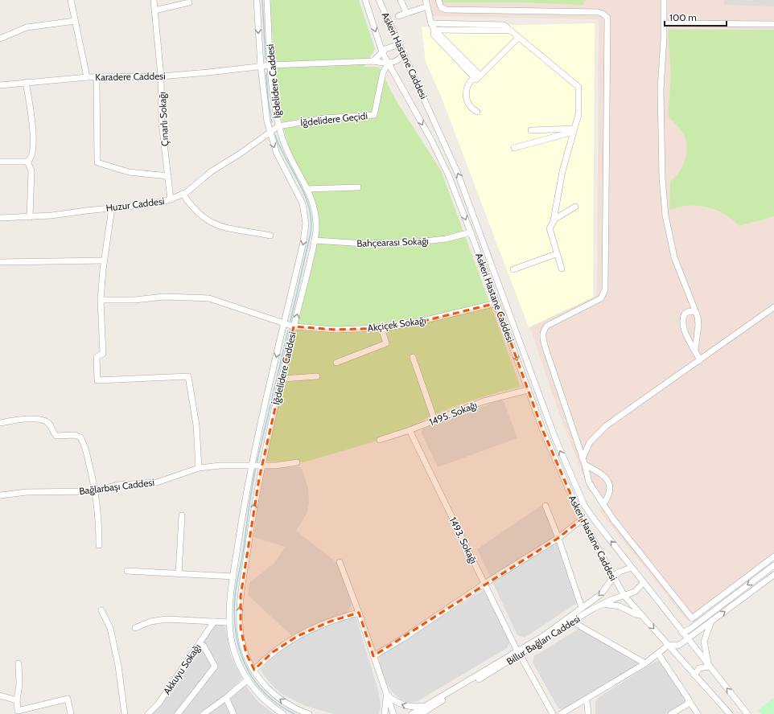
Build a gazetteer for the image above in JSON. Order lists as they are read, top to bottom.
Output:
{
  "streets": {
    "street": [
      "Askeri Hastane Caddesi",
      "Karadere Caddesi",
      "İğdelidere Caddesi",
      "Çınarlı Sokağı",
      "İğdelidere Geçidi",
      "Huzur Caddesi",
      "Bahçearası Sokağı",
      "Akçiçek Sokağı",
      "1495. Sokağı",
      "Bağlarbaşı Caddesi",
      "1493. Sokağı",
      "Billur Bağları Caddesi",
      "Akkuyu Sokağı"
    ]
  },
  "crossings": [
    ["Askeri Hastane Caddesi", "İğdelidere Geçidi"],
    ["Askeri Hastane Caddesi", "Bahçearası Sokağı"],
    ["Askeri Hastane Caddesi", "Akçiçek Sokağı"],
    ["Askeri Hastane Caddesi", "1495. Sokağı"],
    ["Askeri Hastane Caddesi", "Billur Bağları Caddesi"],
    ["Karadere Caddesi", "İğdelidere Caddesi"],
    ["Karadere Caddesi", "Çınarlı Sokağı"],
    ["İğdelidere Caddesi", "İğdelidere Geçidi"],
    ["İğdelidere Caddesi", "Huzur Caddesi"],
    ["İğdelidere Caddesi", "Bahçearası Sokağı"],
    ["İğdelidere Caddesi", "Akçiçek Sokağı"],
    ["İğdelidere Caddesi", "Bağlarbaşı Caddesi"],
    ["Çınarlı Sokağı", "Huzur Caddesi"],
    ["İğdelidere Geçidi", "Huzur Caddesi"],
    ["1495. Sokağı", "1493. Sokağı"],
    ["1493. Sokağı", "Billur Bağları Caddesi"]
  ],
  "scale_bar": "100 m"
}
